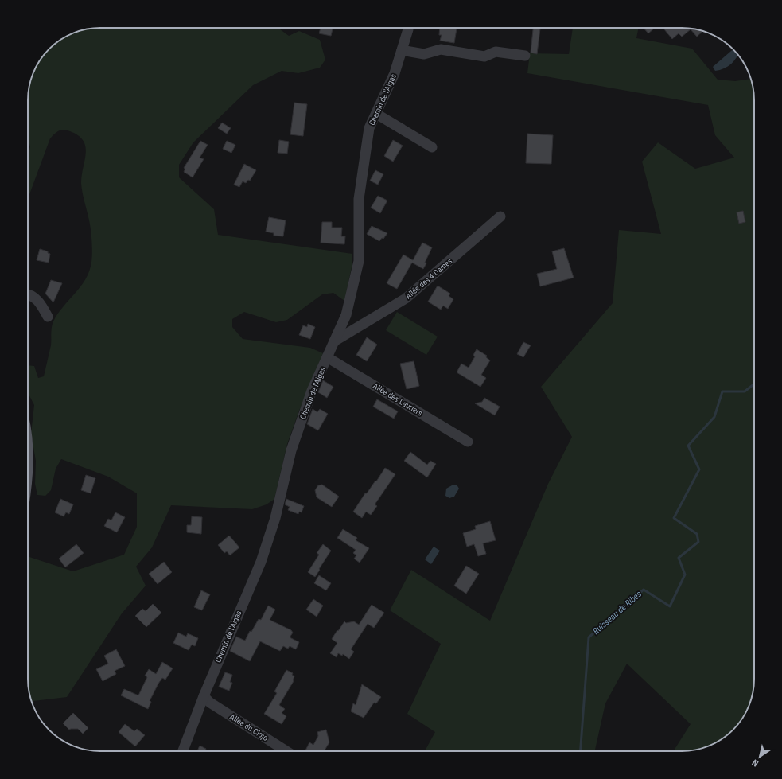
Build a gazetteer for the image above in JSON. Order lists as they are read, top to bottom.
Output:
{
  "streets": {
    "street": [
      "Chemin de l'Aigas",
      "Allée des 4 Dames",
      "Allée des Lauriers",
      "Allée du Clojo"
    ]
  },
  "crossings": [
    ["Chemin de l'Aigas", "Allée des 4 Dames"],
    ["Chemin de l'Aigas", "Allée des Lauriers"],
    ["Chemin de l'Aigas", "Allée du Clojo"]
  ],
  "water": ["Ruisseau de Ribes"],
  "north": "bottom left"
}
